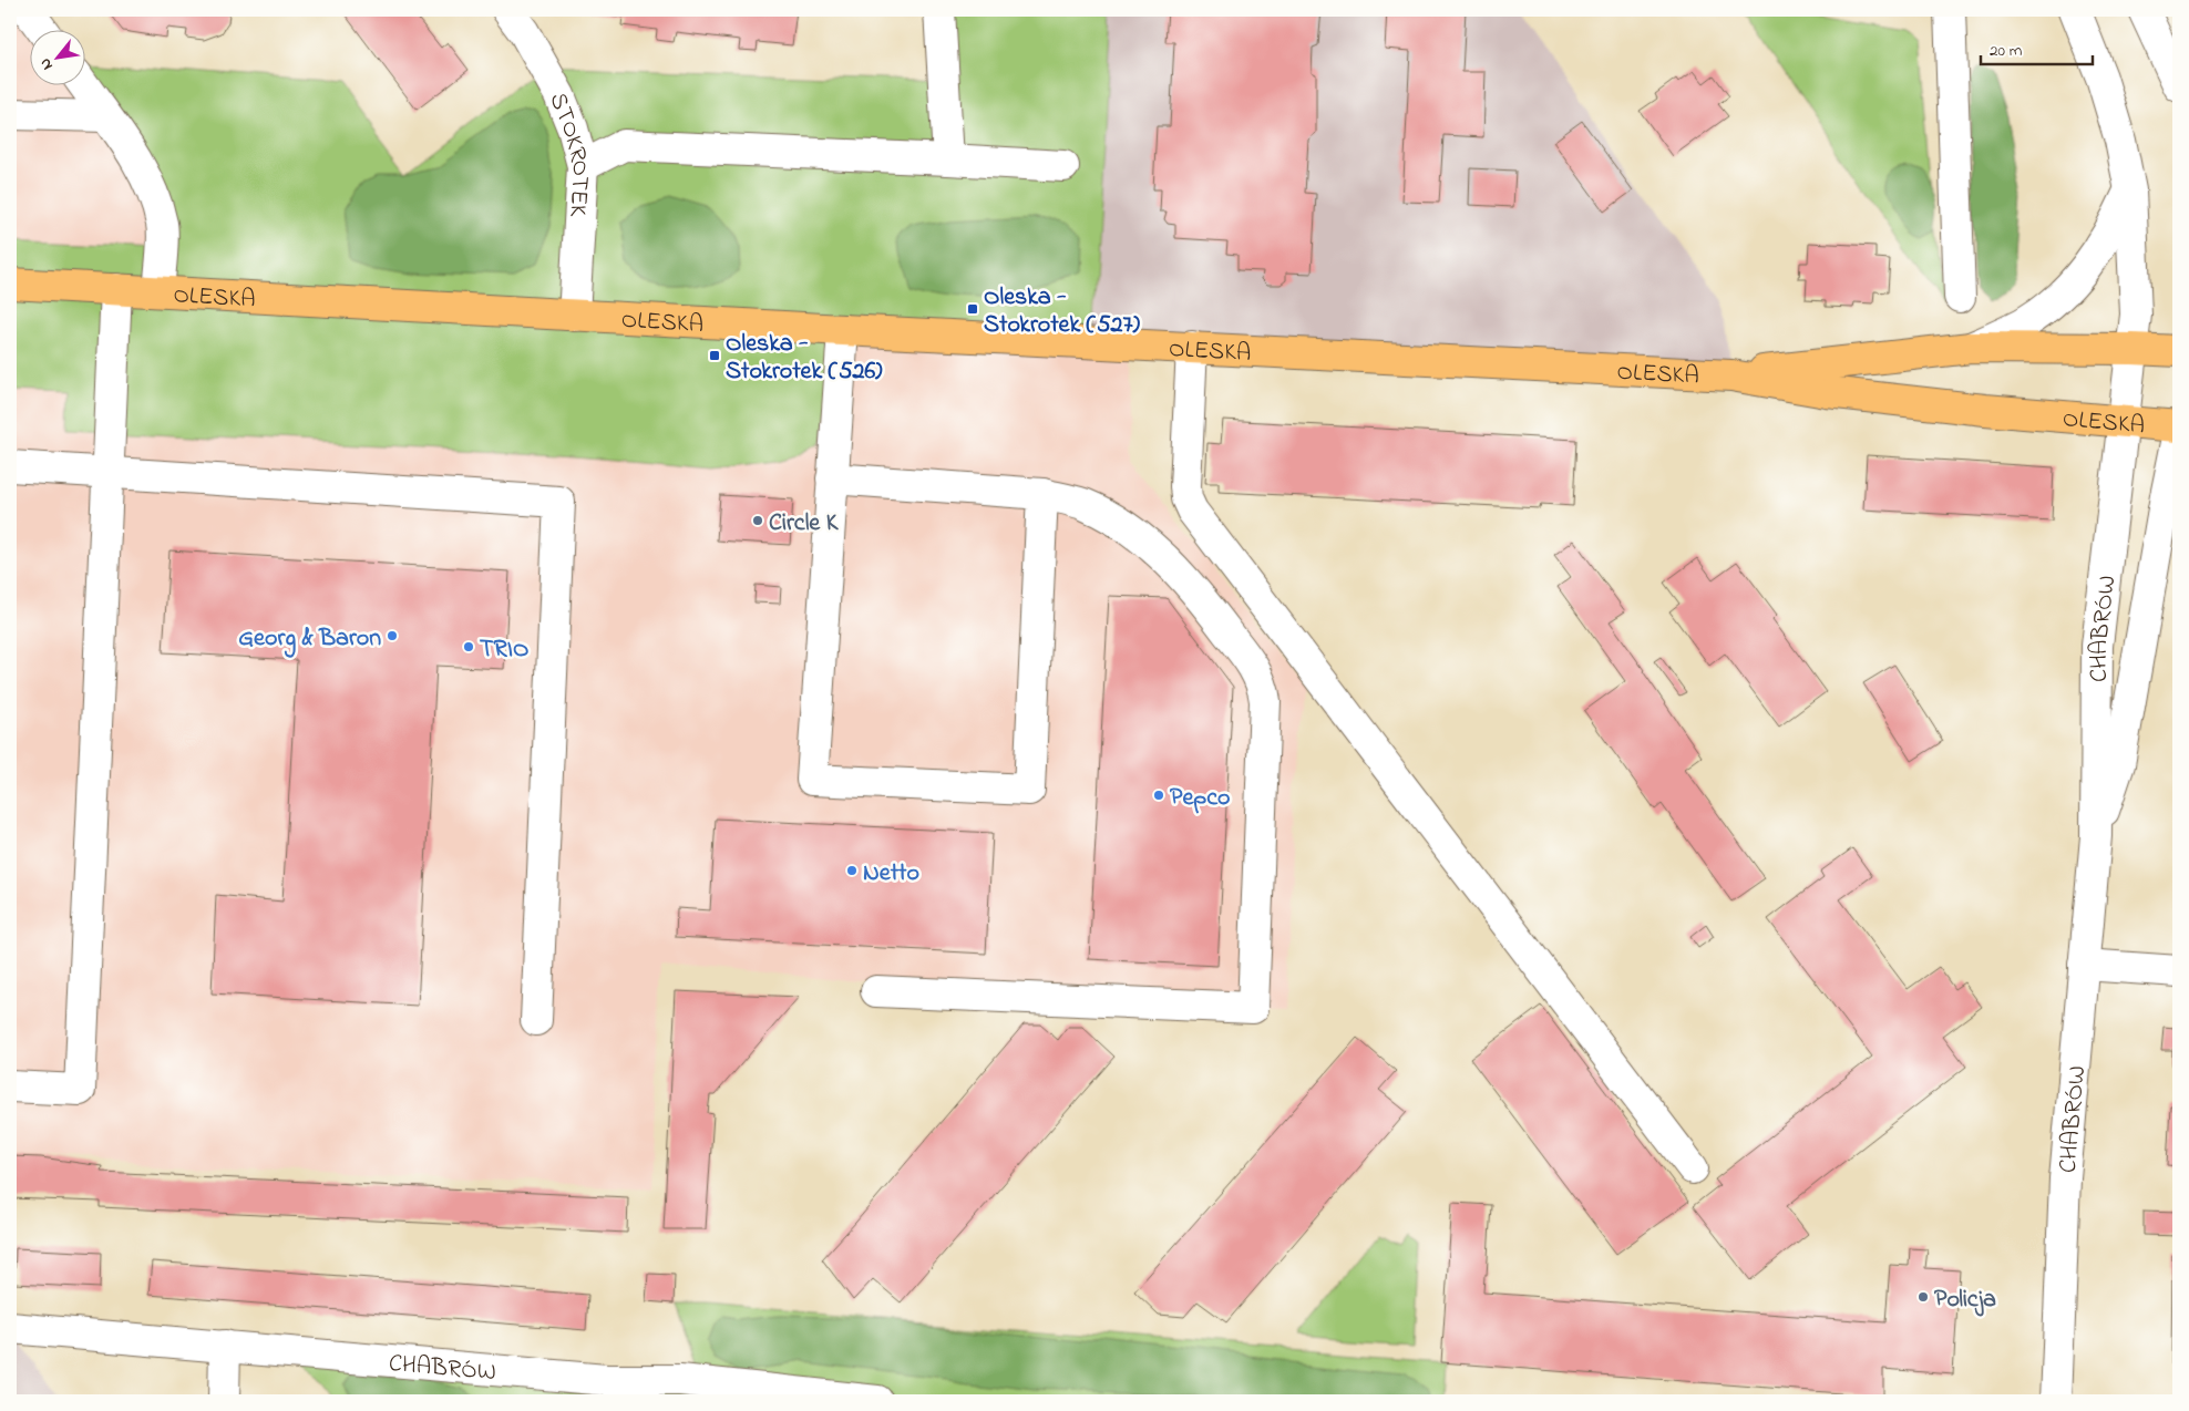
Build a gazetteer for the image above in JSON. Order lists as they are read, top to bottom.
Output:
{
  "streets": {
    "main road": ["OLESKA"],
    "street": ["STOKROTEK", "CHABRÓW"]
  },
  "crossings": [
    ["STOKROTEK", "OLESKA"],
    ["OLESKA", "CHABRÓW"]
  ],
  "places": {
    "transit": ["Oleska - Stokrotek (527)", "Oleska - Stokrotek (526)"],
    "other": [
      "Circle K",
      "Georg & Baron",
      "TRIO",
      "Pepco",
      "Netto",
      "Policja"
    ]
  },
  "scale_bar": "20 m",
  "north": "bottom left"
}
